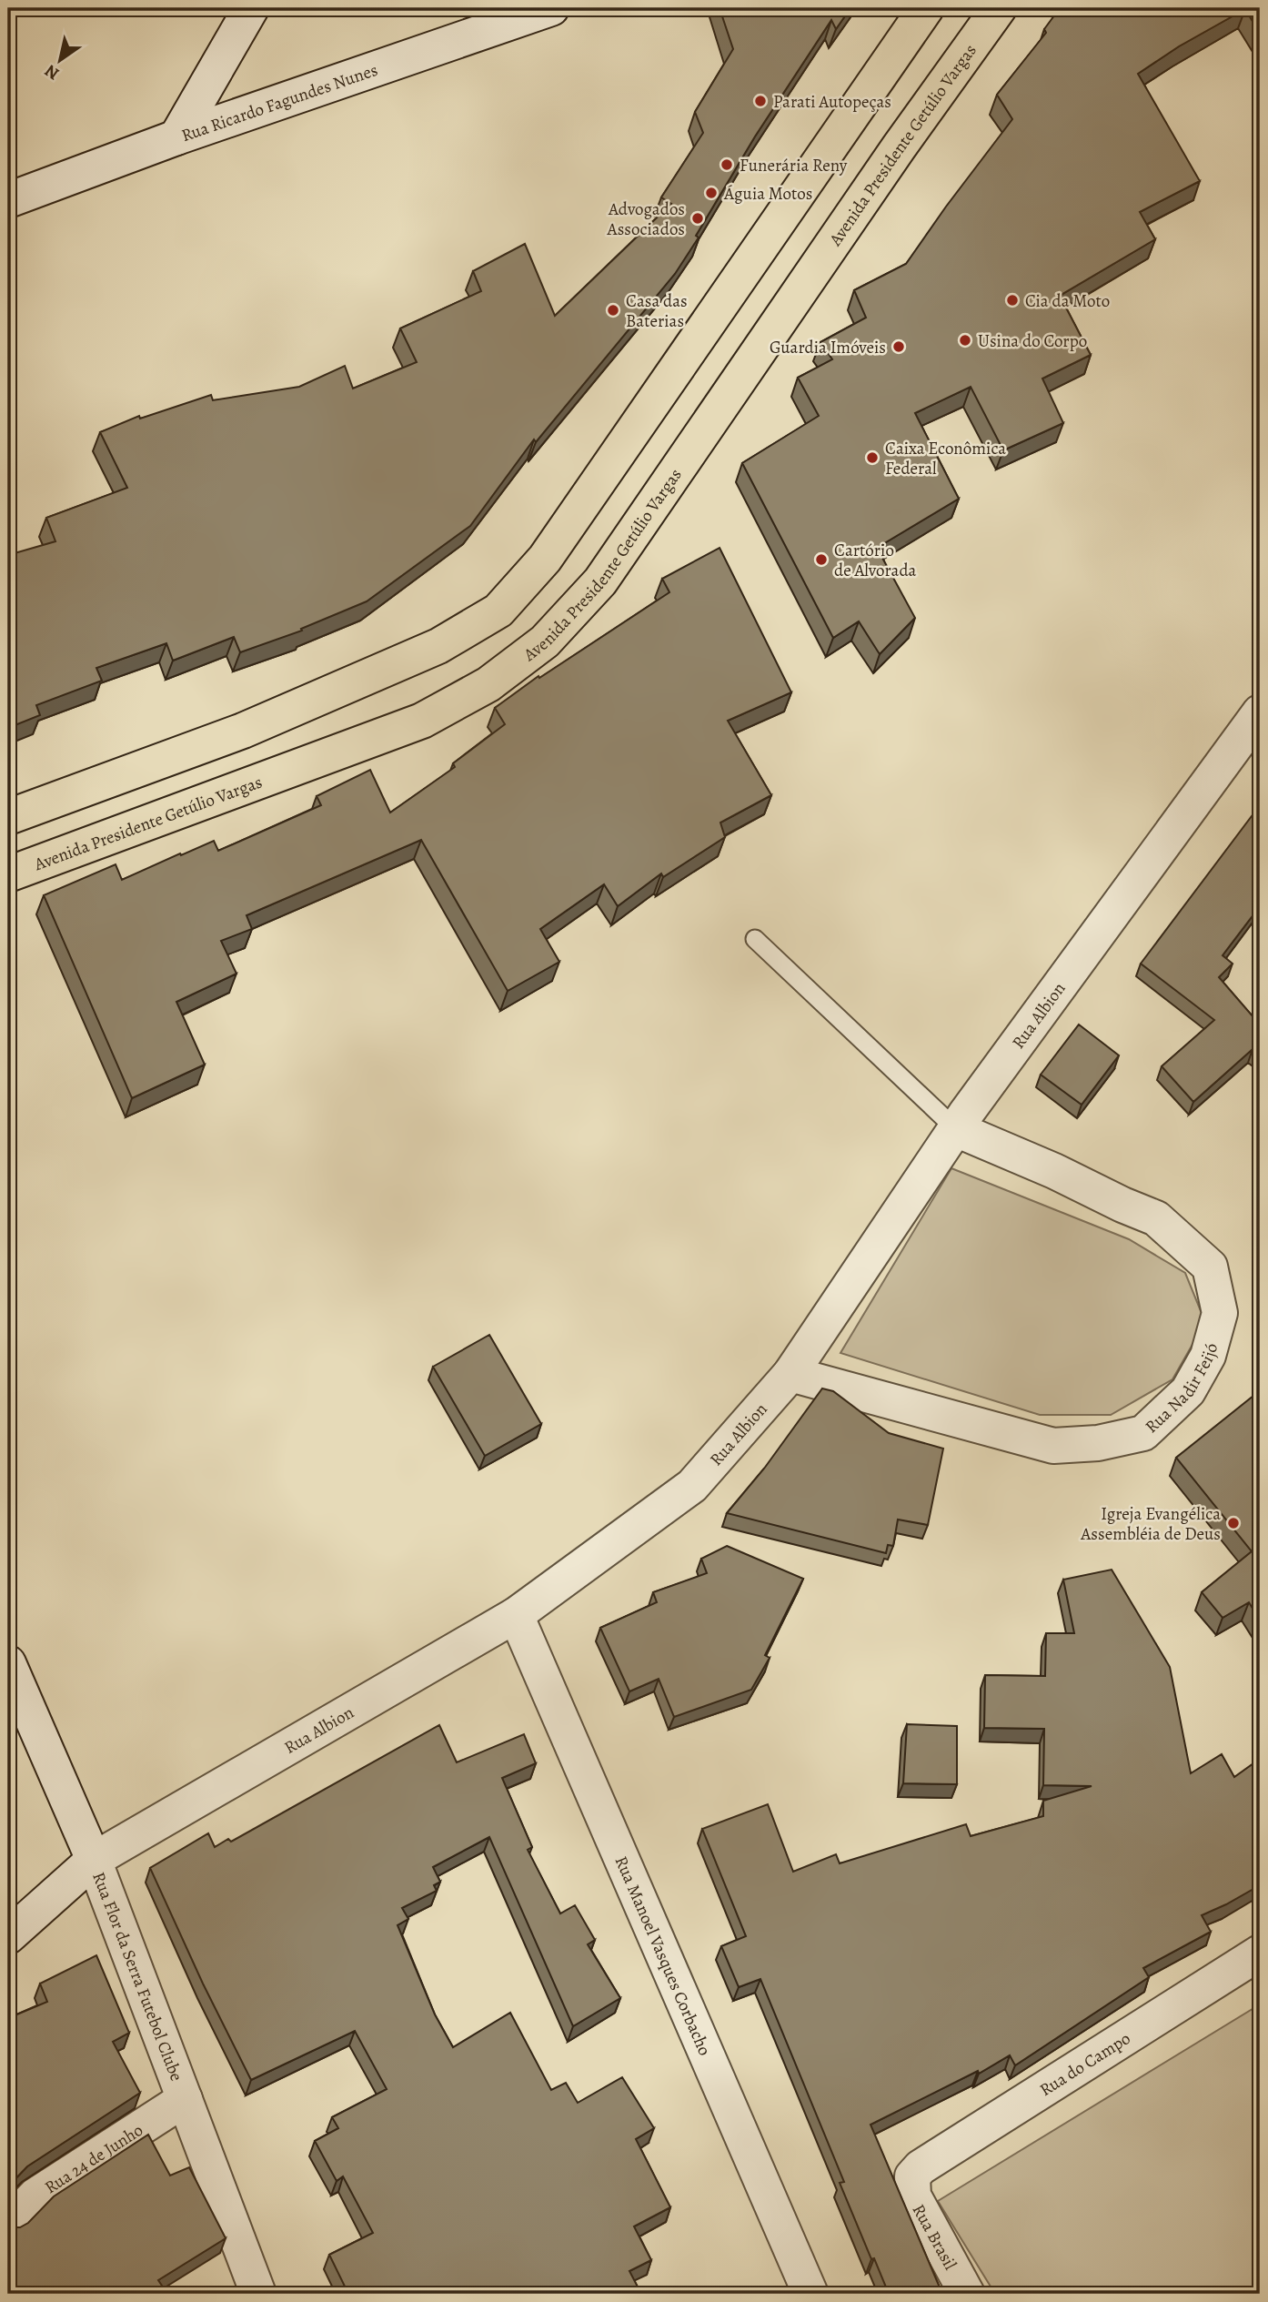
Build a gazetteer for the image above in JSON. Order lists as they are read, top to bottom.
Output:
{
  "streets": {
    "main road": ["Avenida Presidente Getúlio Vargas"],
    "street": [
      "Rua Ricardo Fagundes Nunes",
      "Rua Albion",
      "Rua Nadir Feijó",
      "Rua Manoel Vasques Corbacho",
      "Rua Flor da Serra Futebol Clube",
      "Rua do Campo",
      "Rua 24 de Junho",
      "Rua Brasil"
    ]
  },
  "crossings": [
    ["Rua Albion", "Rua Nadir Feijó"],
    ["Rua Albion", "Rua Manoel Vasques Corbacho"],
    ["Rua Albion", "Rua Flor da Serra Futebol Clube"],
    ["Rua Flor da Serra Futebol Clube", "Rua 24 de Junho"],
    ["Rua do Campo", "Rua Brasil"]
  ],
  "places": [
    "Parati Autopeças",
    "Funerária Reny",
    "Águia Motos",
    "Advogados Associados",
    "Cia da Moto",
    "Casa das Baterias",
    "Usina do Corpo",
    "Guardia Imóveis",
    "Caixa Econômica Federal",
    "Cartório de Alvorada",
    "Igreja Evangélica Assembléia de Deus"
  ],
  "north": "bottom left"
}
